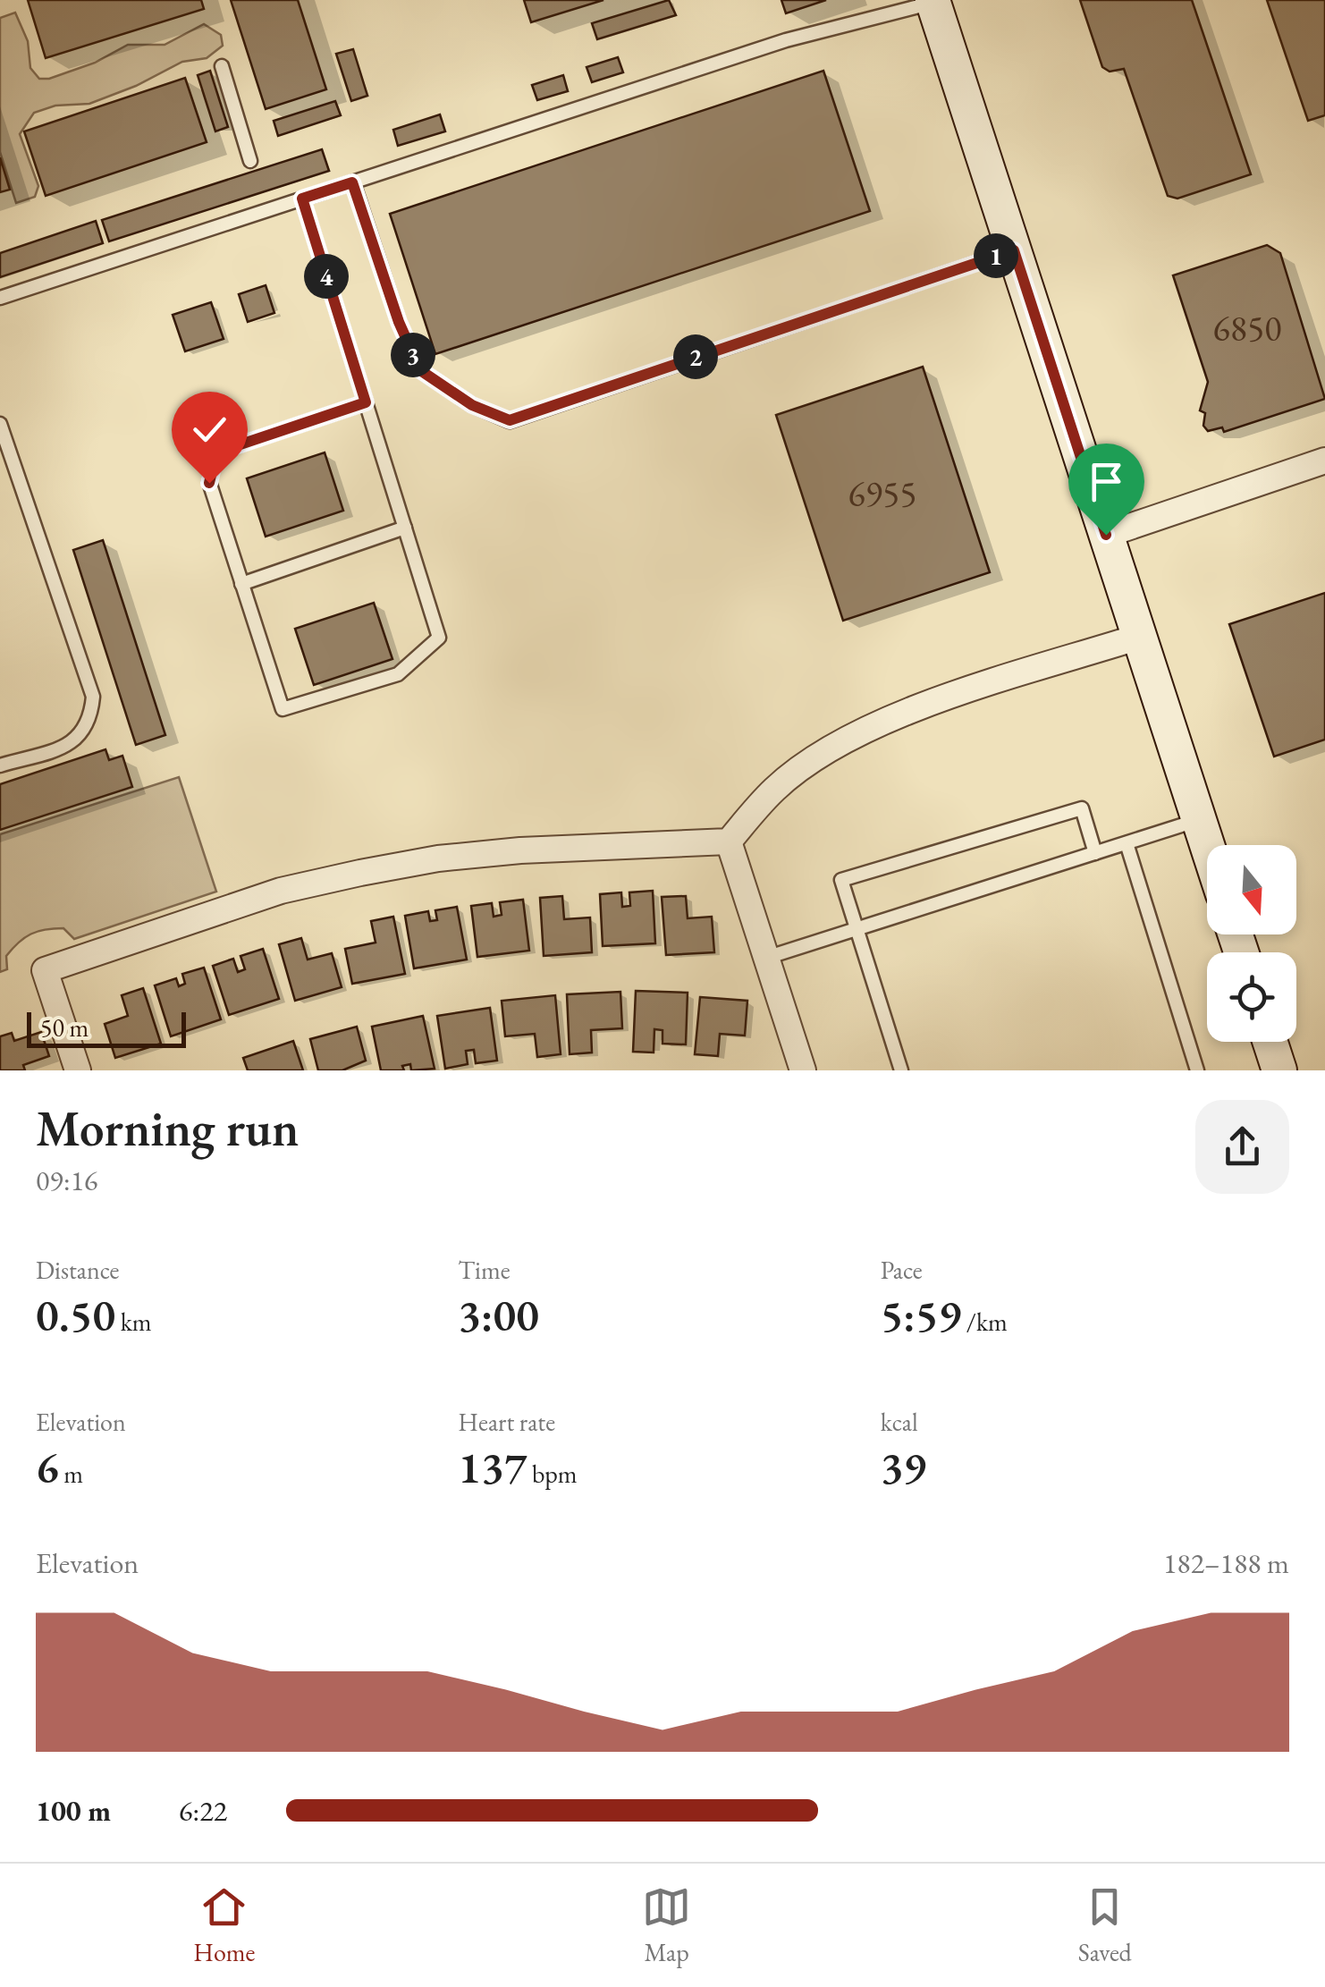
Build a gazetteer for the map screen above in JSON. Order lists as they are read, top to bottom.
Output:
{
  "house_numbers": ["6850", "6955"],
  "scale_bar": "50 m",
  "north": "bottom",
  "page": {
    "pins": [
      "1",
      "4",
      "3",
      "2"
    ],
    "scale": "50 m",
    "heading": ["Morning run", "09:16"],
    "stats": [
      ["Distance", "0.50 km"],
      ["Time", "3:00"],
      ["Pace", "5:59 /km"],
      ["Elevation", "6 m"],
      ["Heart rate", "137 bpm"],
      ["kcal", "39"]
    ],
    "chart": ["Elevation", "182–188 m"],
    "list": [
      {
        "name": "100 m",
        "note": "6:22"
      }
    ],
    "tabs": ["Home", "Map", "Saved"]
  }
}
